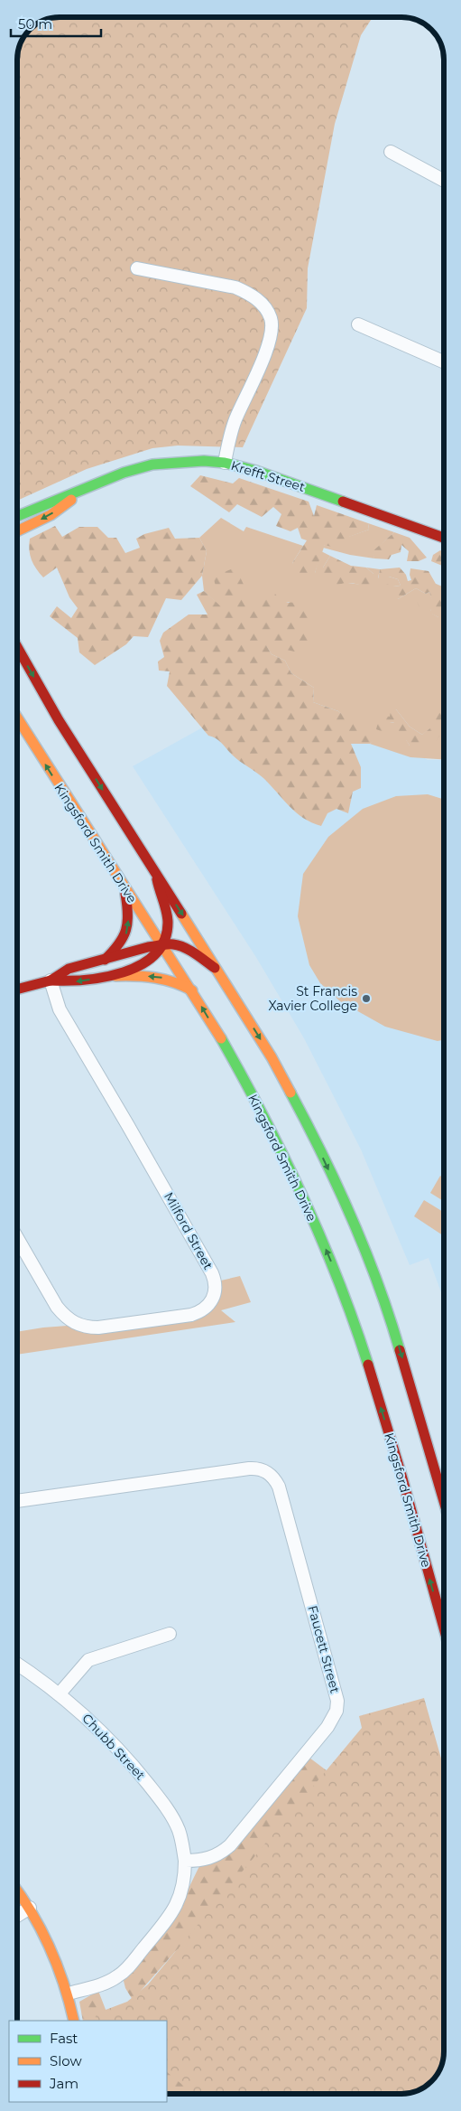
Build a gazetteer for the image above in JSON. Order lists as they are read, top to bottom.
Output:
{
  "streets": {
    "main road": ["Krefft Street", "Kingsford Smith Drive"],
    "street": ["Milford Street", "Faucett Street", "Chubb Street"]
  },
  "crossings": [
    ["Faucett Street", "Chubb Street"]
  ],
  "places": ["St Francis Xavier College"],
  "legend": ["Fast", "Slow", "Jam"],
  "scale_bar": "50 m"
}
